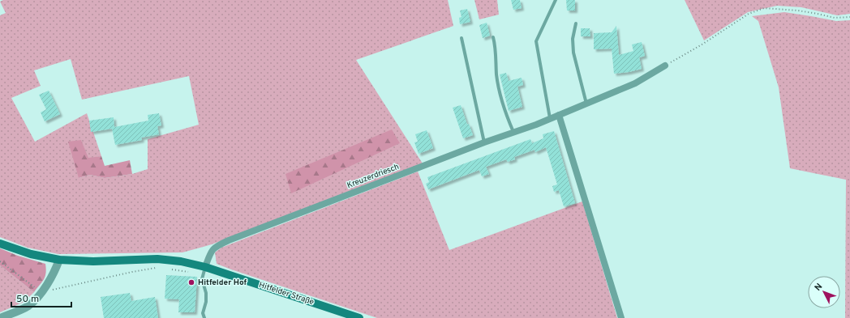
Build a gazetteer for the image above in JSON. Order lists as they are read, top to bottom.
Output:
{
  "streets": {
    "main road": ["Hitfelder Straße"],
    "street": ["Kreuzerdriesch"]
  },
  "crossings": [
    ["Kreuzerdriesch", "Hitfelder Straße"]
  ],
  "places": ["Hitfelder Hof"],
  "scale_bar": "50 m",
  "north": "top left"
}
